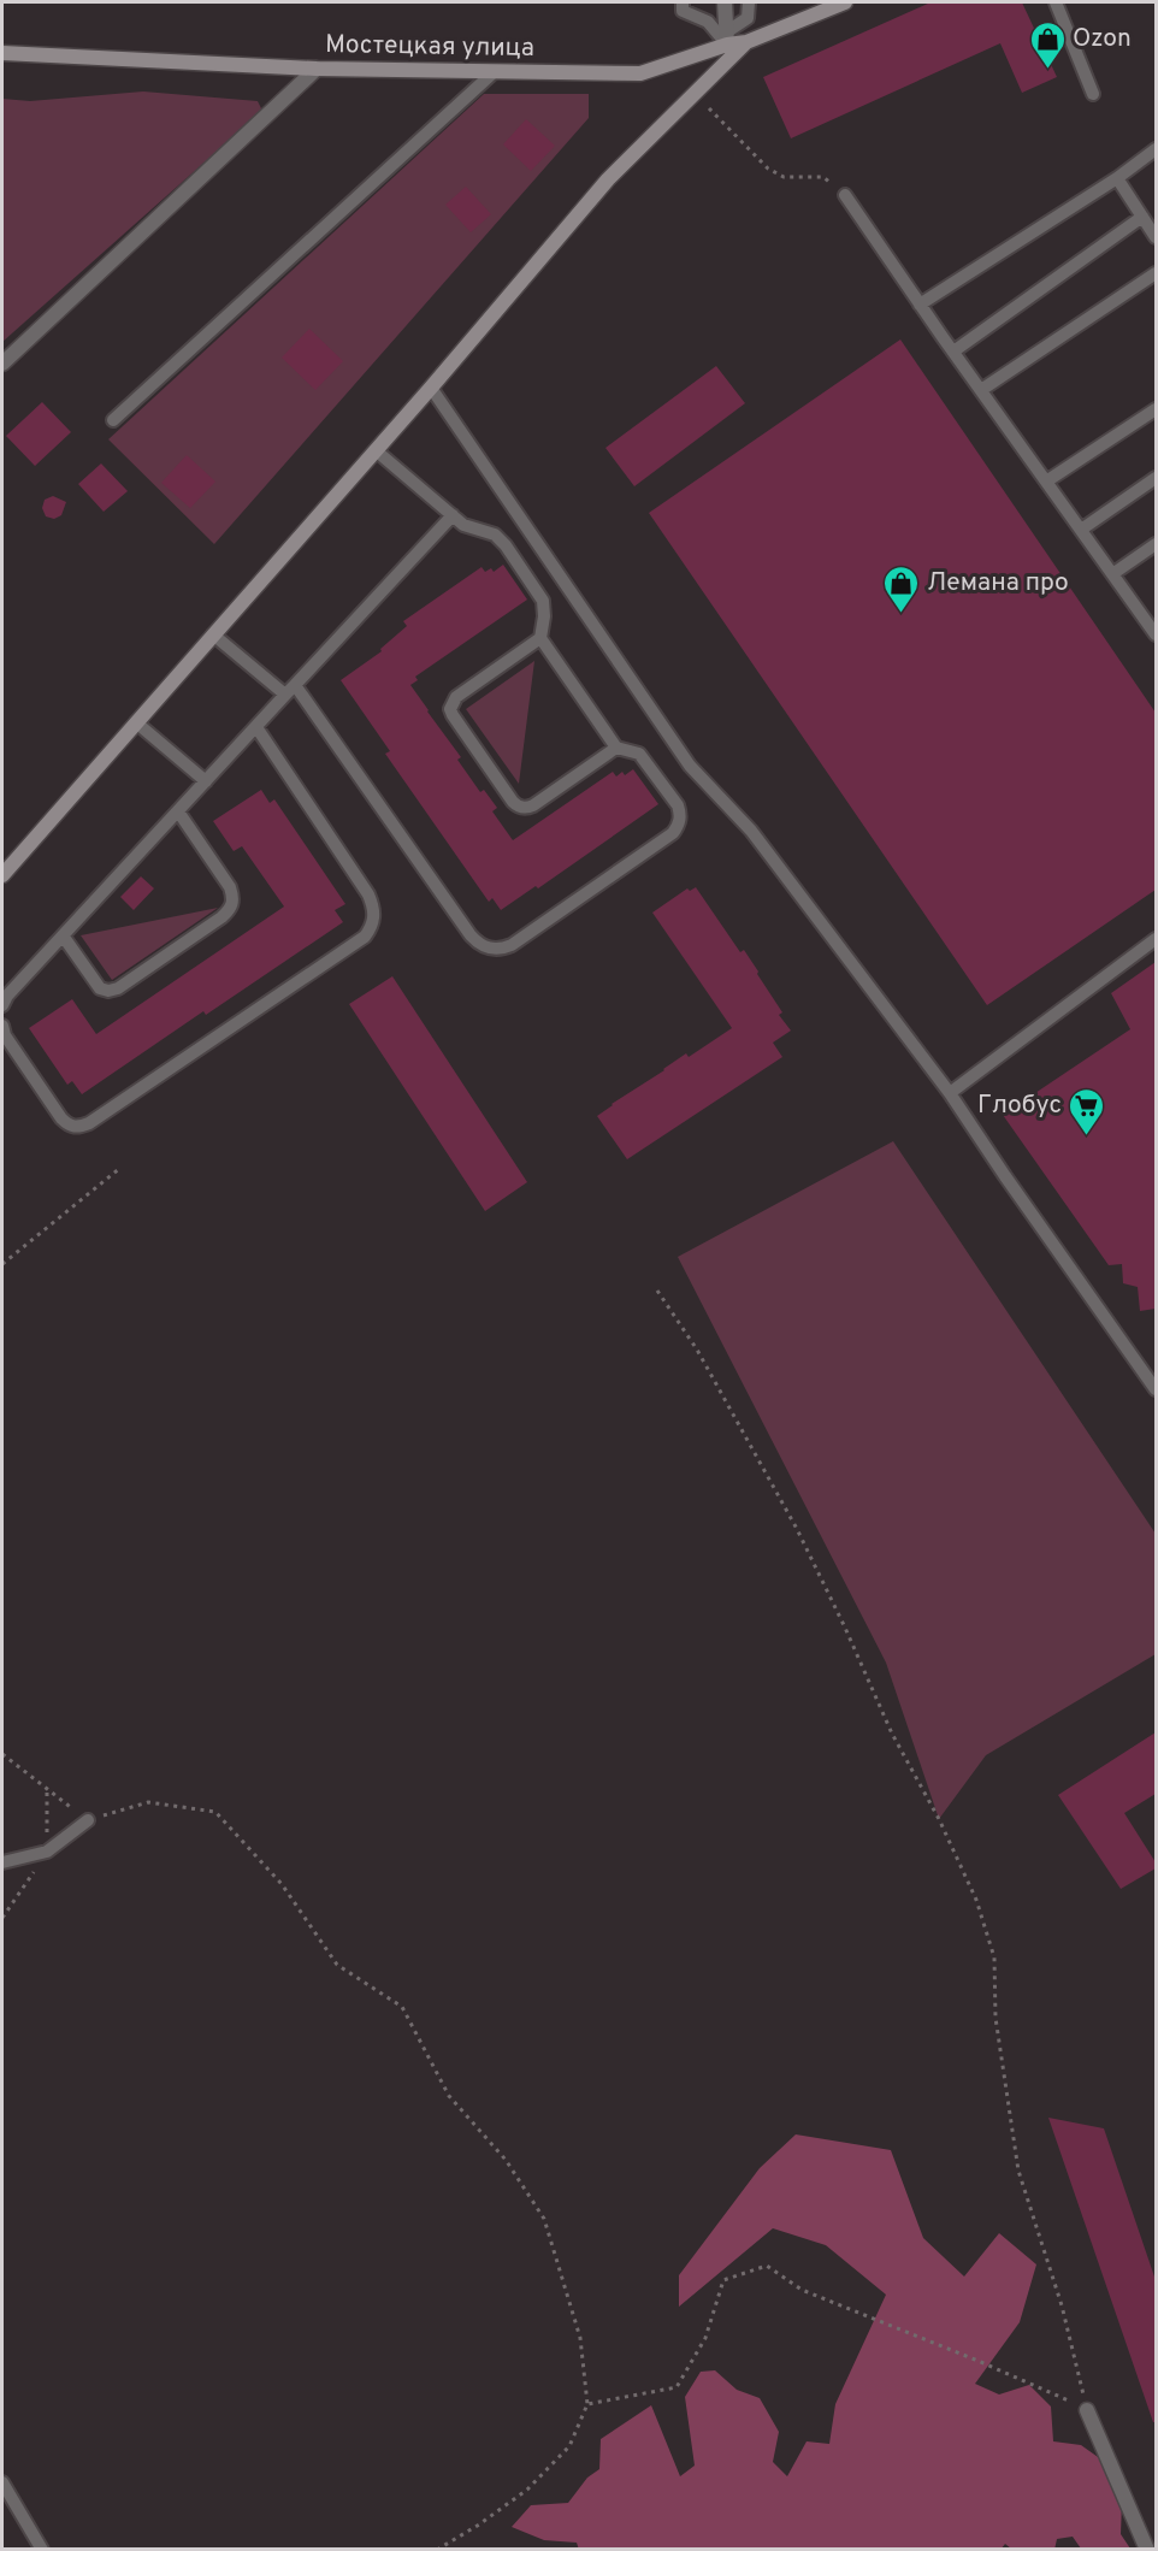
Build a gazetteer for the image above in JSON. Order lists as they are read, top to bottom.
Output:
{
  "streets": {
    "street": ["Мостецкая улица"]
  },
  "places": {
    "shop": ["Ozon", "Лемана про"],
    "supermarket": ["Глобус"]
  }
}
